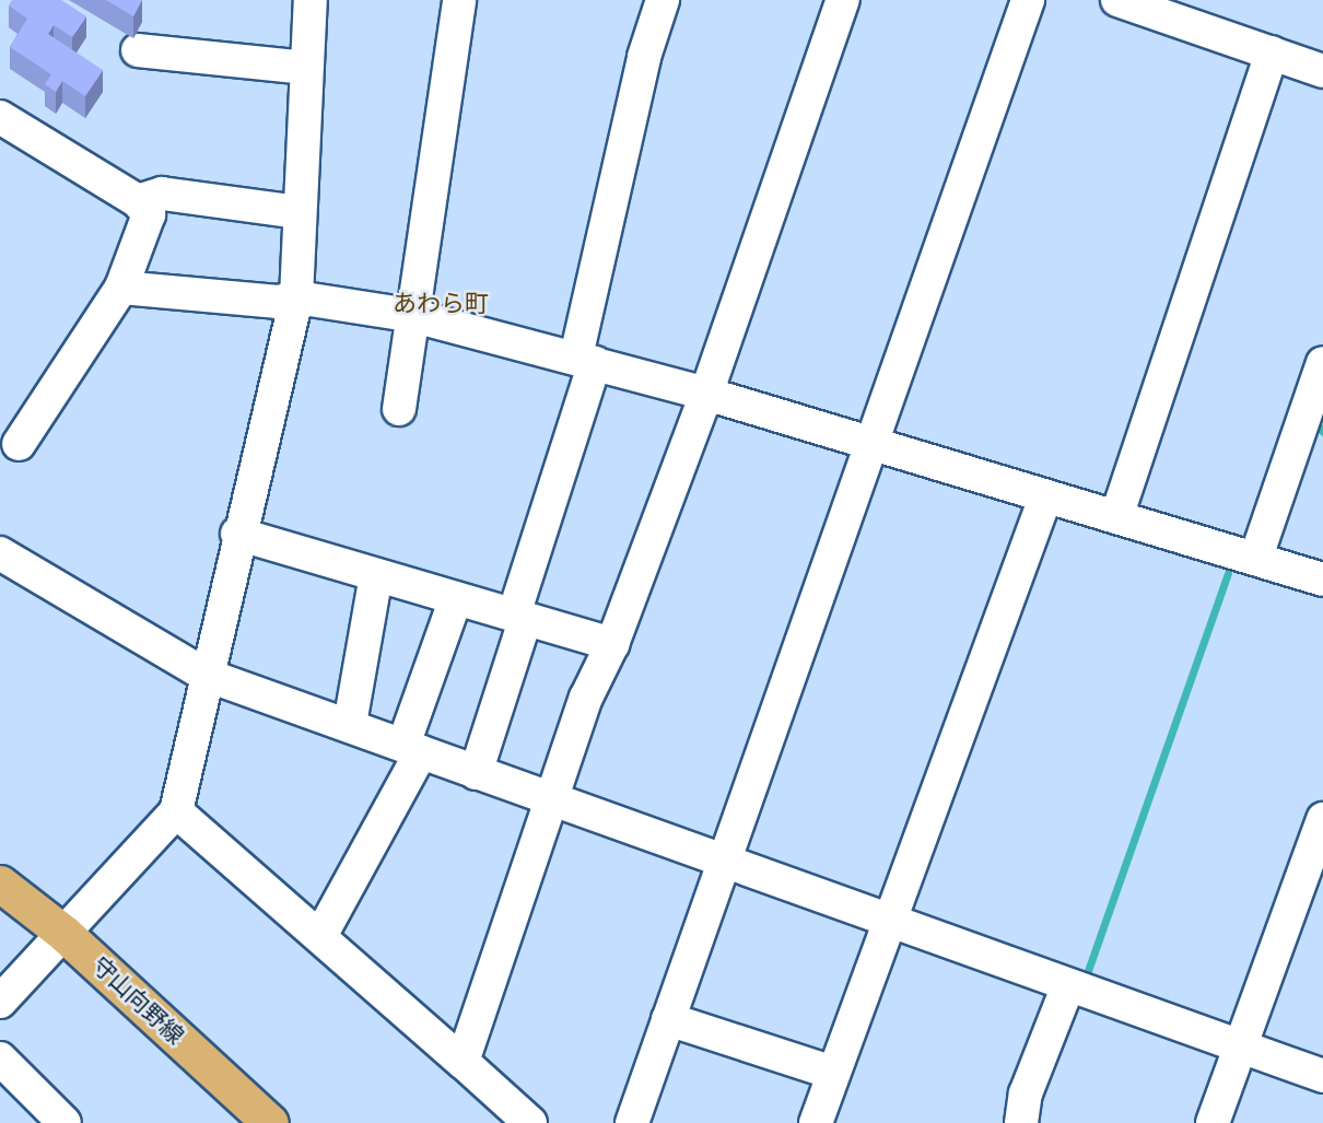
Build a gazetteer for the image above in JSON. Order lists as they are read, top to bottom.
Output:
{
  "streets": {
    "main road": ["守山向野線"]
  },
  "districts": ["あわら町"]
}
